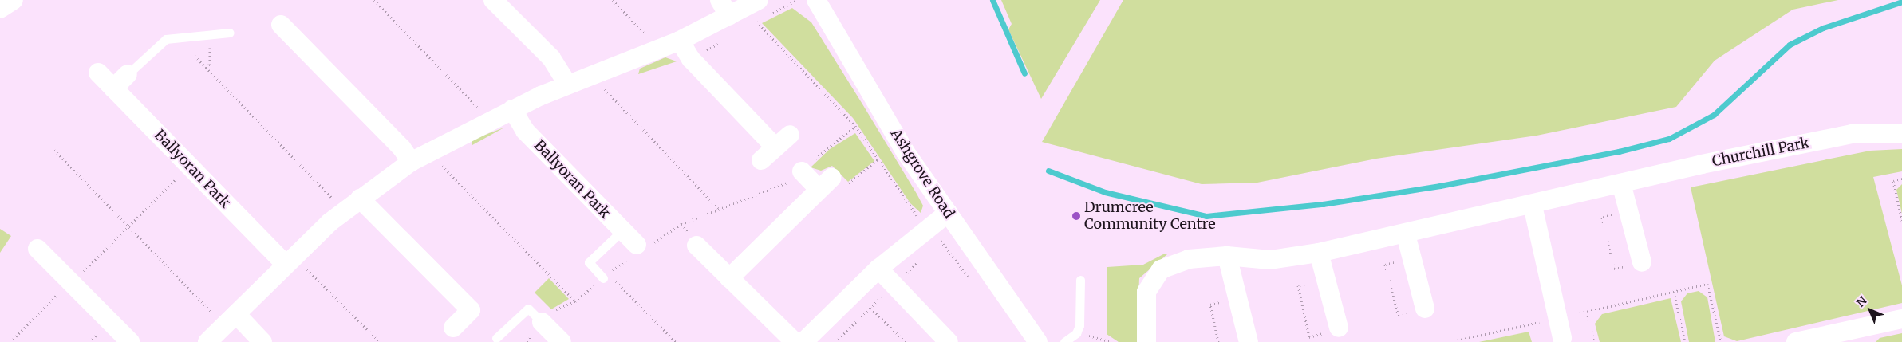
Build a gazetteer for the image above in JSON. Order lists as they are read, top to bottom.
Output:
{
  "streets": {
    "street": ["Churchill Park", "Ballyoran Park", "Ashgrove Road"]
  },
  "places": ["Drumcree Community Centre"],
  "north": "top left"
}
